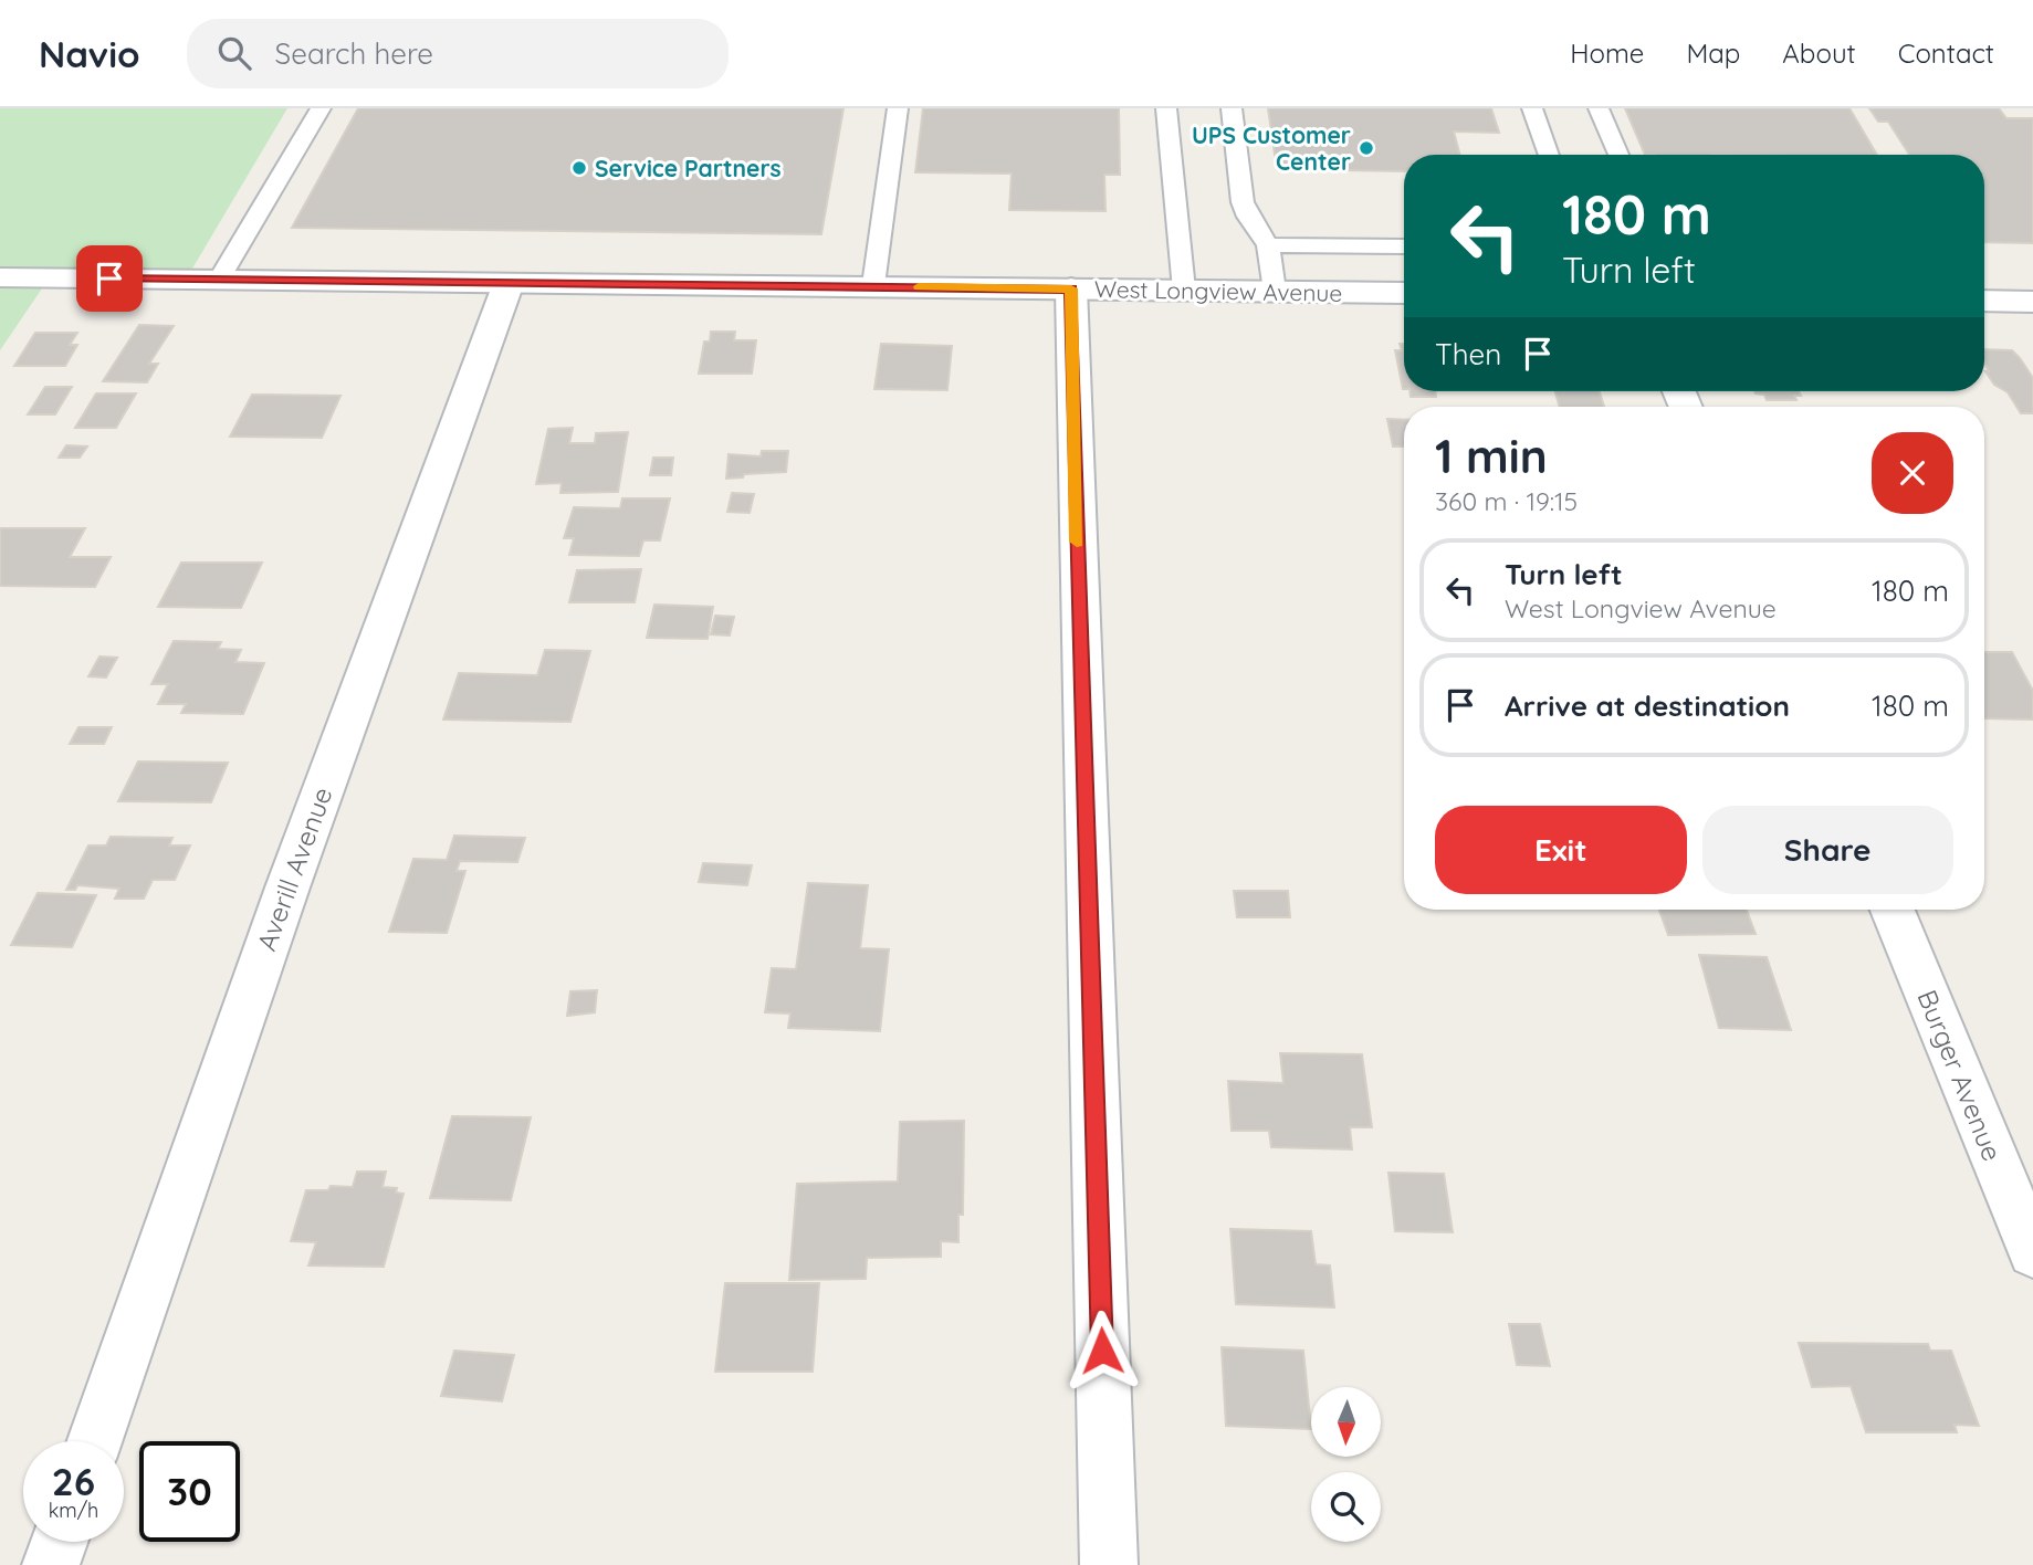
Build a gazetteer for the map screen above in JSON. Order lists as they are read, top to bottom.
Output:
{
  "streets": {
    "street": ["West Longview Avenue", "Averill Avenue", "Burger Avenue"]
  },
  "crossings": [
    ["West Longview Avenue", "Averill Avenue"]
  ],
  "places": ["UPS Customer Center", "Service Partners"],
  "north": "bottom",
  "page": {
    "header": "Navio",
    "search": "Search here",
    "nav": [
      "Home",
      "Map",
      "About",
      "Contact"
    ],
    "turn": ["180 m", "Turn left"],
    "then": "Then",
    "heading": ["1 min", "360 m · 19:15"],
    "list": [
      {
        "name": "Turn left",
        "note": "West Longview Avenue",
        "value": "180 m"
      },
      {
        "name": "Arrive at destination",
        "value": "180 m"
      }
    ],
    "buttons": ["Exit", "Share"],
    "speed": "26 km/h",
    "limit": "30"
  }
}
